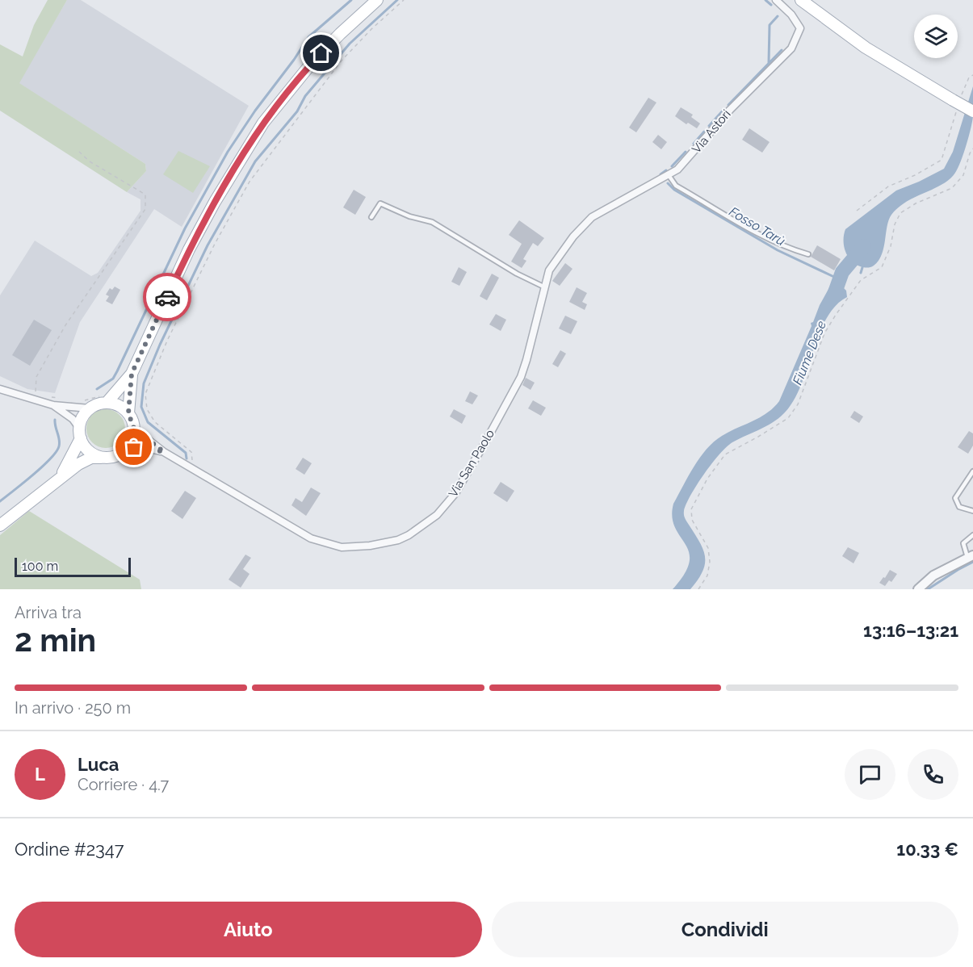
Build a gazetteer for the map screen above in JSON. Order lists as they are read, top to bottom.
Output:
{
  "streets": {
    "street": ["Via Astori", "Via San Paolo"]
  },
  "crossings": [
    ["Via Astori", "Via San Paolo"]
  ],
  "water": ["Fosso Tarù", "Fiume Dese"],
  "scale_bar": "100 m",
  "page": {
    "scale": "100 m",
    "heading": ["2 min", "Arriva tra", "13:16–13:21"],
    "panel": [
      "Luca",
      "Corriere · 4.7",
      "Ordine #2347",
      "10.33 €"
    ],
    "bar": "In arrivo · 250 m",
    "round": "L",
    "buttons": ["Aiuto", "Condividi"]
  }
}
